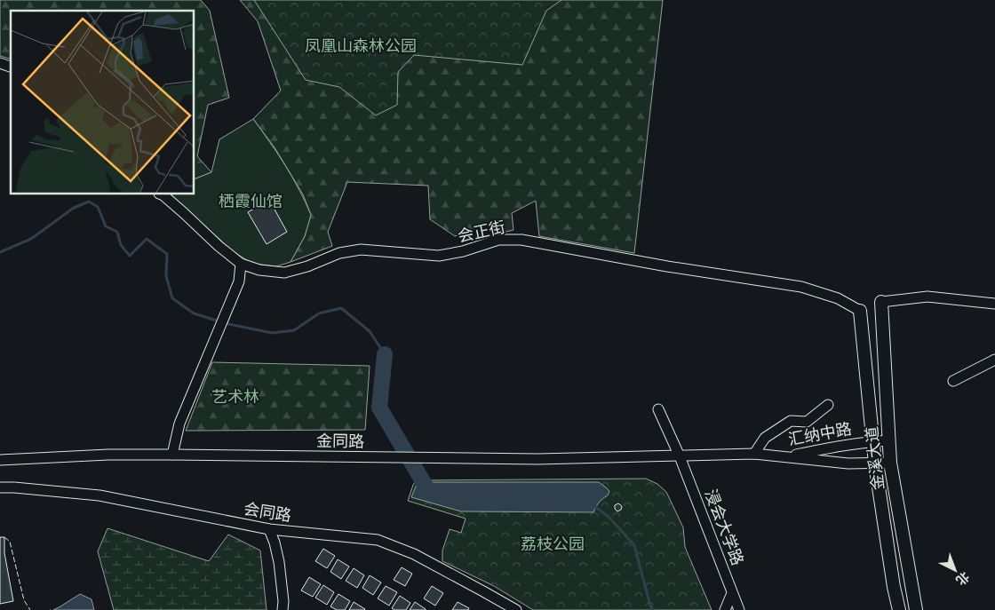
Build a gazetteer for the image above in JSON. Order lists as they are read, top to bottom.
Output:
{
  "streets": {
    "main road": ["金溪大道"],
    "street": [
      "会正街",
      "汇纳中路",
      "金同路",
      "会同路",
      "浸会大学路"
    ]
  },
  "crossings": [
    ["会正街", "金溪大道"],
    ["汇纳中路", "金同路"],
    ["汇纳中路", "金溪大道"],
    ["汇纳中路", "浸会大学路"],
    ["金同路", "浸会大学路"]
  ],
  "parks": [
    "凤凰山森林公园",
    "栖霞仙馆",
    "艺术林",
    "荔枝公园"
  ],
  "north": "bottom right"
}
